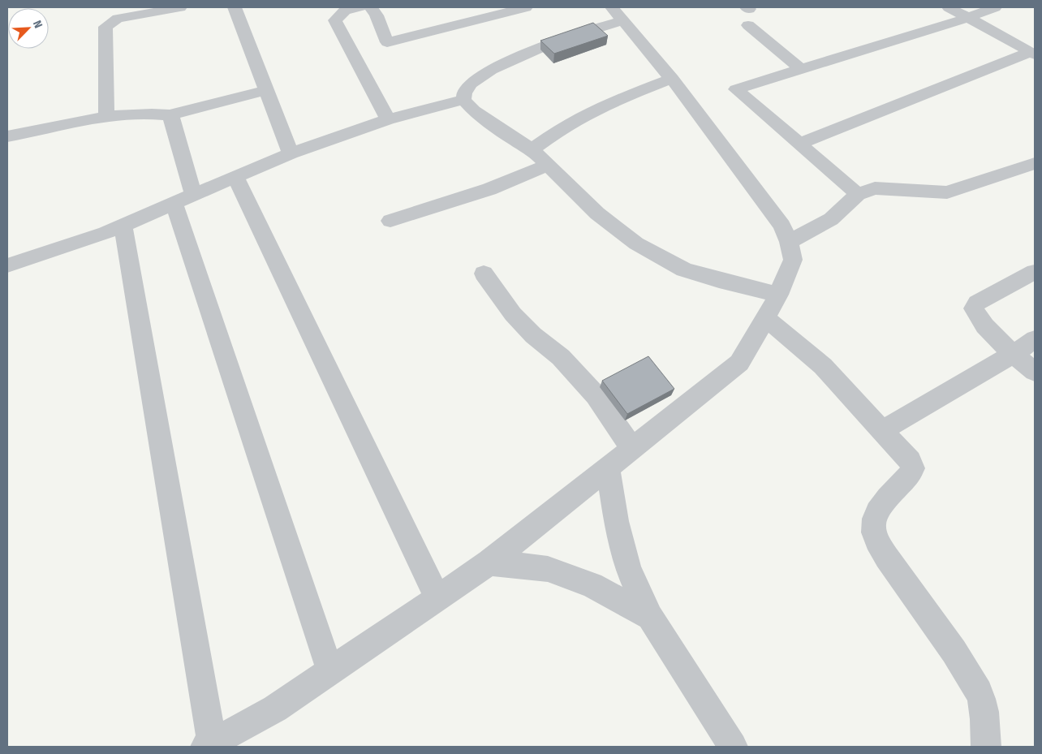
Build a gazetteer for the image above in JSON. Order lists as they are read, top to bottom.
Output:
{
  "north": "top right"
}
